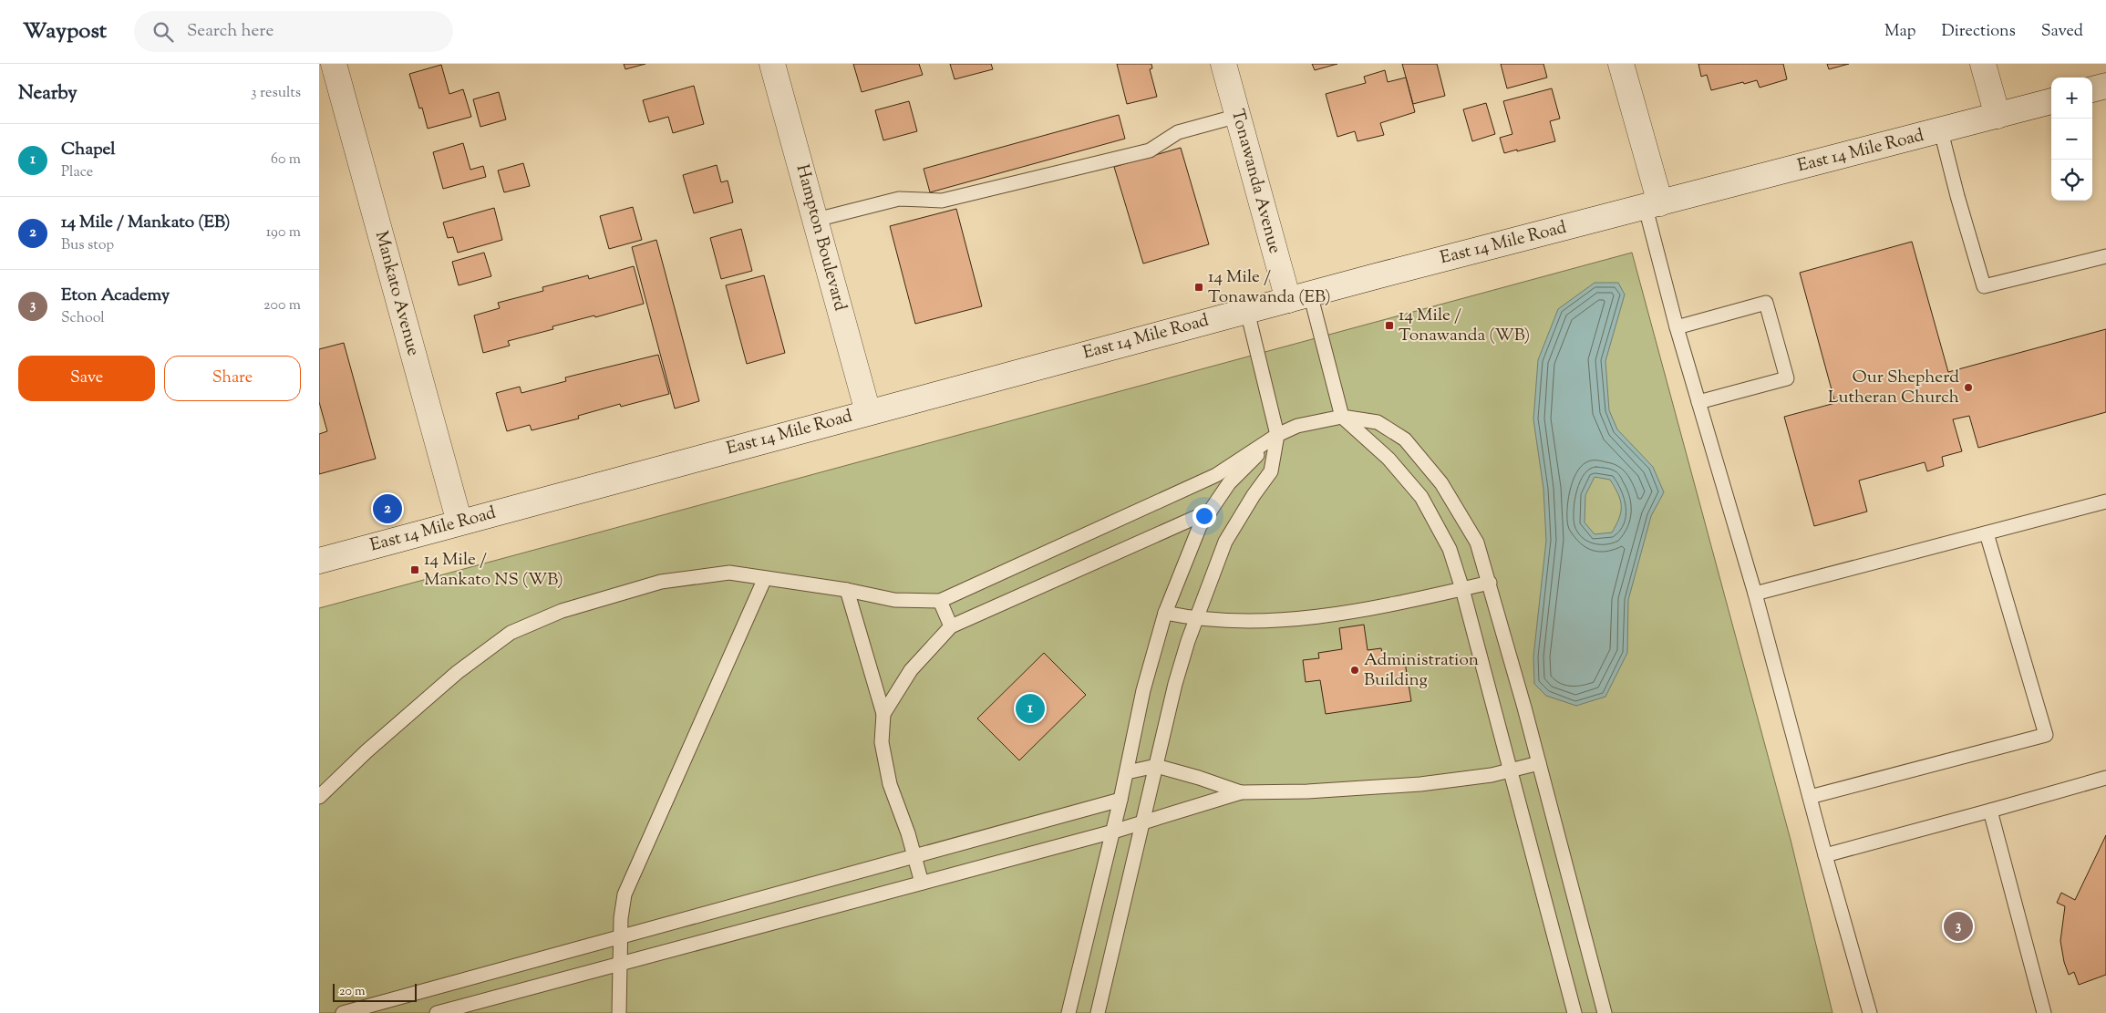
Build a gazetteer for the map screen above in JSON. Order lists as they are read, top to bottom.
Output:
{
  "streets": {
    "main road": [
      "East 14 Mile Road",
      "Tonawanda Avenue",
      "Hampton Boulevard",
      "Mankato Avenue"
    ]
  },
  "crossings": [
    ["East 14 Mile Road", "Tonawanda Avenue"],
    ["East 14 Mile Road", "Hampton Boulevard"],
    ["East 14 Mile Road", "Mankato Avenue"]
  ],
  "places": {
    "transit": ["14 Mile / Tonawanda (EB)", "14 Mile / Tonawanda (WB)", "14 Mile / Mankato NS (WB)"],
    "other": ["Our Shepherd Lutheran Church", "Administration Building"]
  },
  "scale_bar": "20 m",
  "page": {
    "header": "Waypost",
    "search": "Search here",
    "nav": ["Map", "Directions", "Saved"],
    "heading": ["Nearby", "3 results"],
    "map_buttons": ["+", "−"],
    "list": [
      {
        "mark": "1",
        "name": "Chapel",
        "note": "Place",
        "value": "60 m"
      },
      {
        "mark": "2",
        "name": "14 Mile / Mankato (EB)",
        "note": "Bus stop",
        "value": "190 m"
      },
      {
        "mark": "3",
        "name": "Eton Academy",
        "note": "School",
        "value": "200 m"
      }
    ],
    "buttons": ["Save", "Share"],
    "pins": ["2", "1", "3"],
    "scale": "20 m"
  }
}
